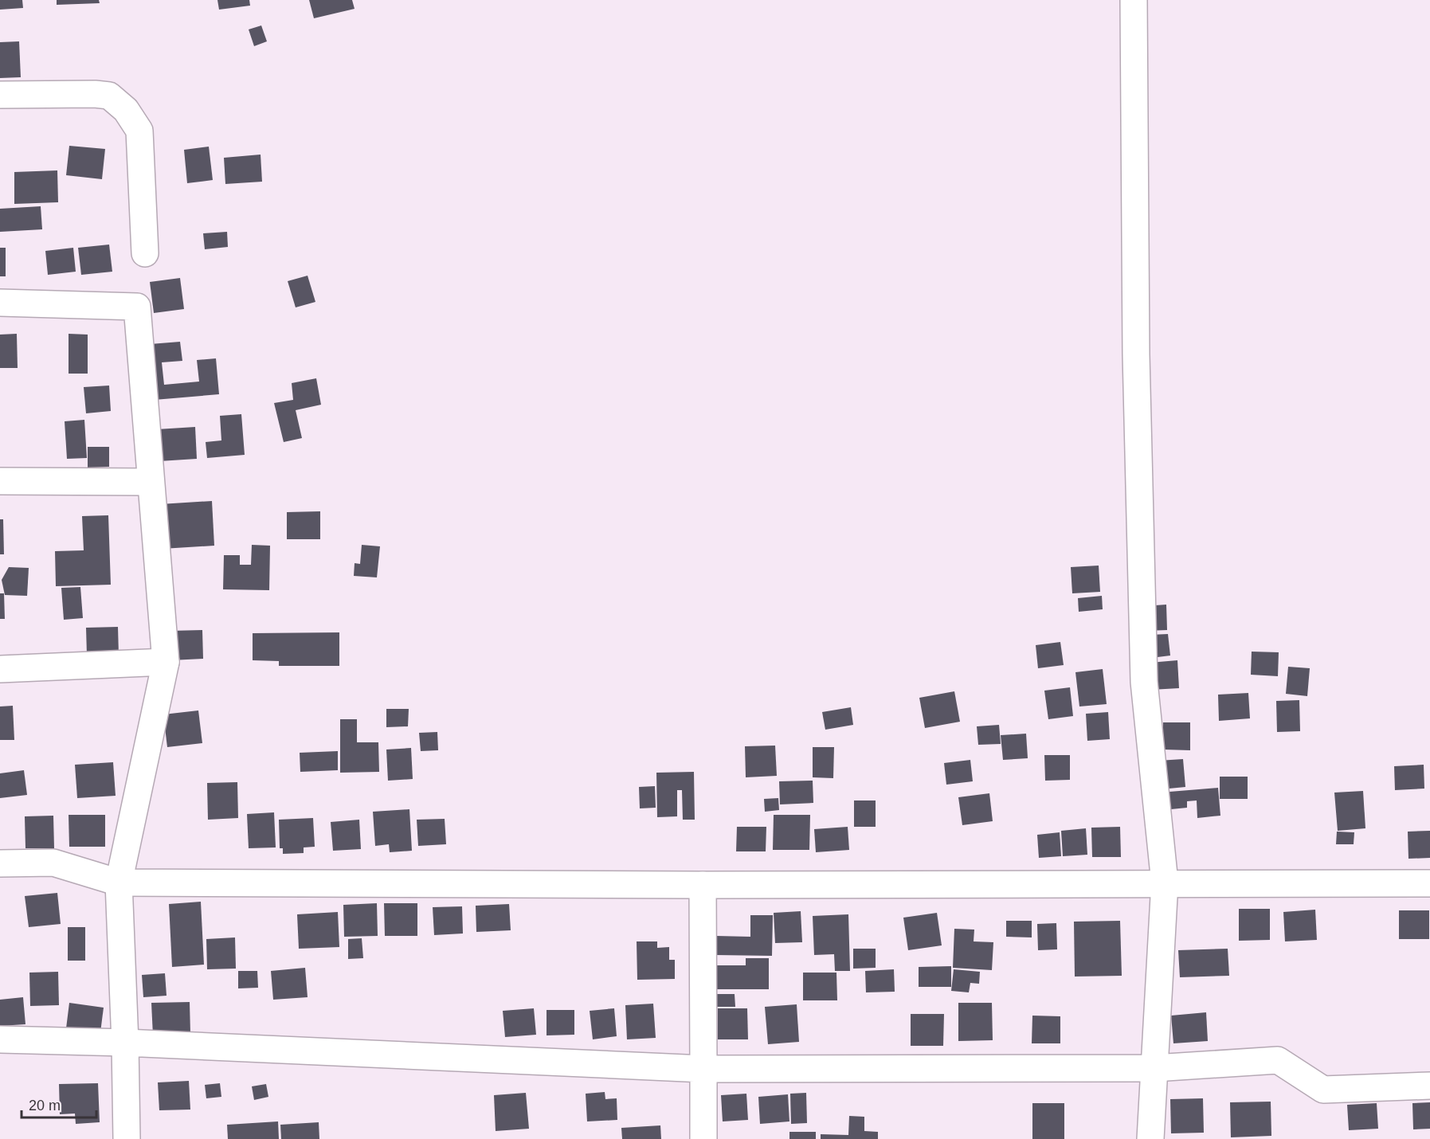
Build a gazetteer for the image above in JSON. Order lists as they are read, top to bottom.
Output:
{
  "scale_bar": "20 m"
}
